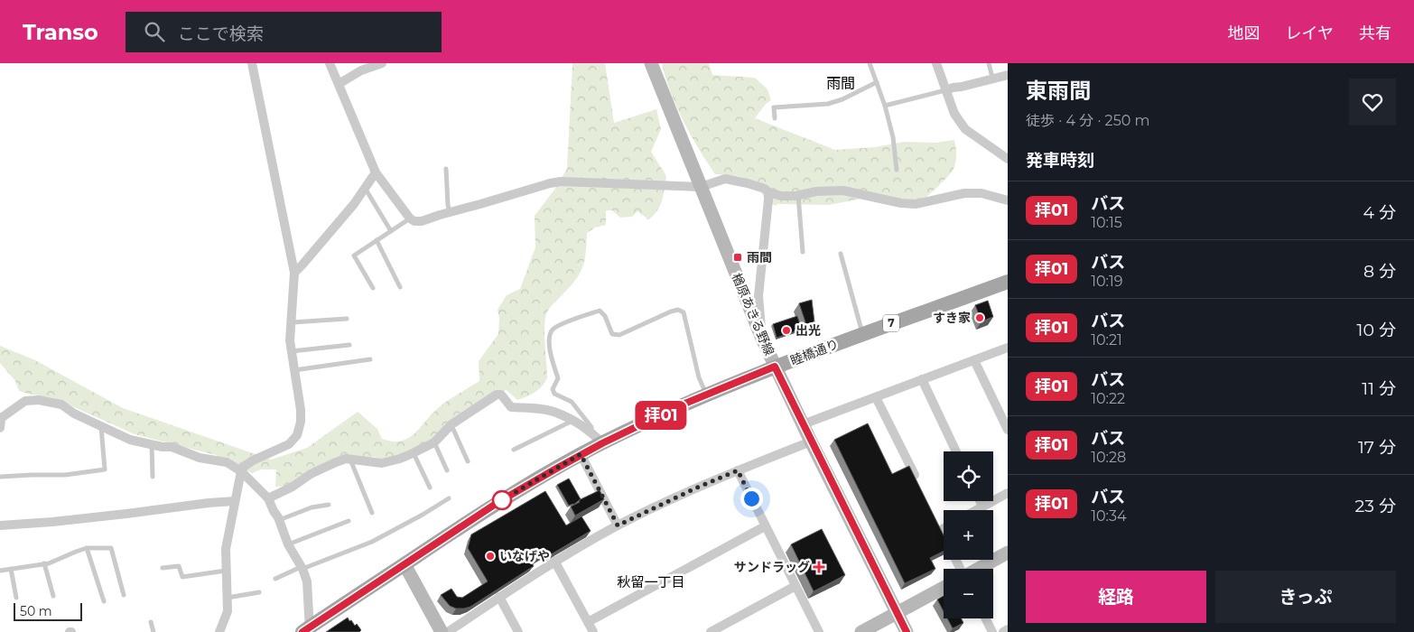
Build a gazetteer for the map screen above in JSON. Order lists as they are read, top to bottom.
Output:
{
  "streets": {
    "main road": ["楢原あきる野線", "7", "睦橋通り"]
  },
  "crossings": [
    ["楢原あきる野線", "睦橋通り"]
  ],
  "districts": ["雨間", "秋留一丁目"],
  "places": {
    "transit": ["雨間"],
    "other": ["すき家", "出光", "いなげや"],
    "health": ["サンドラッグ"]
  },
  "lines": ["bus line 拝01"],
  "scale_bar": "50 m",
  "page": {
    "header": "Transo",
    "search": "ここで検索",
    "nav": ["地図", "レイヤ", "共有"],
    "on_map": "拝01",
    "heading": [
      ["東雨間", "徒歩 · 4 分 · 250 m"],
      "発車時刻"
    ],
    "list": [
      {
        "mark": "拝01",
        "name": "バス",
        "note": "10:15",
        "value": "4 分"
      },
      {
        "mark": "拝01",
        "name": "バス",
        "note": "10:19",
        "value": "8 分"
      },
      {
        "mark": "拝01",
        "name": "バス",
        "note": "10:21",
        "value": "10 分"
      },
      {
        "mark": "拝01",
        "name": "バス",
        "note": "10:22",
        "value": "11 分"
      },
      {
        "mark": "拝01",
        "name": "バス",
        "note": "10:28",
        "value": "17 分"
      },
      {
        "mark": "拝01",
        "name": "バス",
        "note": "10:34",
        "value": "23 分"
      }
    ],
    "map_buttons": ["+", "−"],
    "buttons": ["経路", "きっぷ"],
    "scale": "50 m"
  }
}
